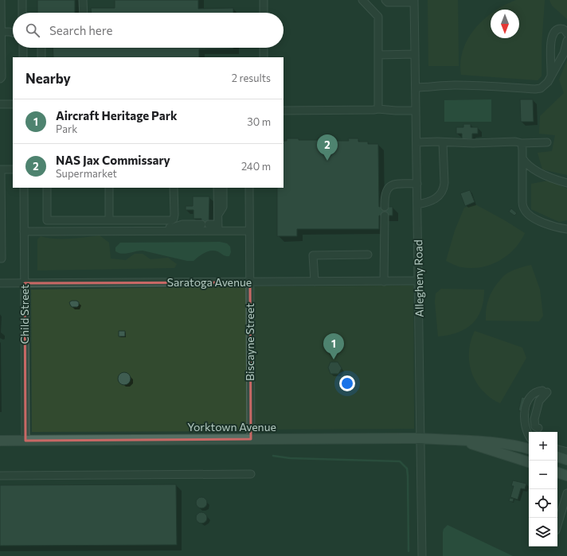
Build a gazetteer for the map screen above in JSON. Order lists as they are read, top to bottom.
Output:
{
  "streets": {
    "main road": ["Yorktown Avenue"],
    "street": [
      "Allegheny Road",
      "Saratoga Avenue",
      "Child Street",
      "Biscayne Street"
    ]
  },
  "crossings": [
    ["Allegheny Road", "Saratoga Avenue"],
    ["Allegheny Road", "Yorktown Avenue"],
    ["Saratoga Avenue", "Child Street"],
    ["Saratoga Avenue", "Biscayne Street"],
    ["Child Street", "Yorktown Avenue"],
    ["Biscayne Street", "Yorktown Avenue"]
  ],
  "north": "bottom",
  "page": {
    "search": "Search here",
    "heading": ["Nearby", "2 results"],
    "list": [
      {
        "mark": "1",
        "name": "Aircraft Heritage Park",
        "note": "Park",
        "value": "30 m"
      },
      {
        "mark": "2",
        "name": "NAS Jax Commissary",
        "note": "Supermarket",
        "value": "240 m"
      }
    ],
    "pins": ["2", "1"],
    "map_buttons": ["+", "−"]
  }
}
